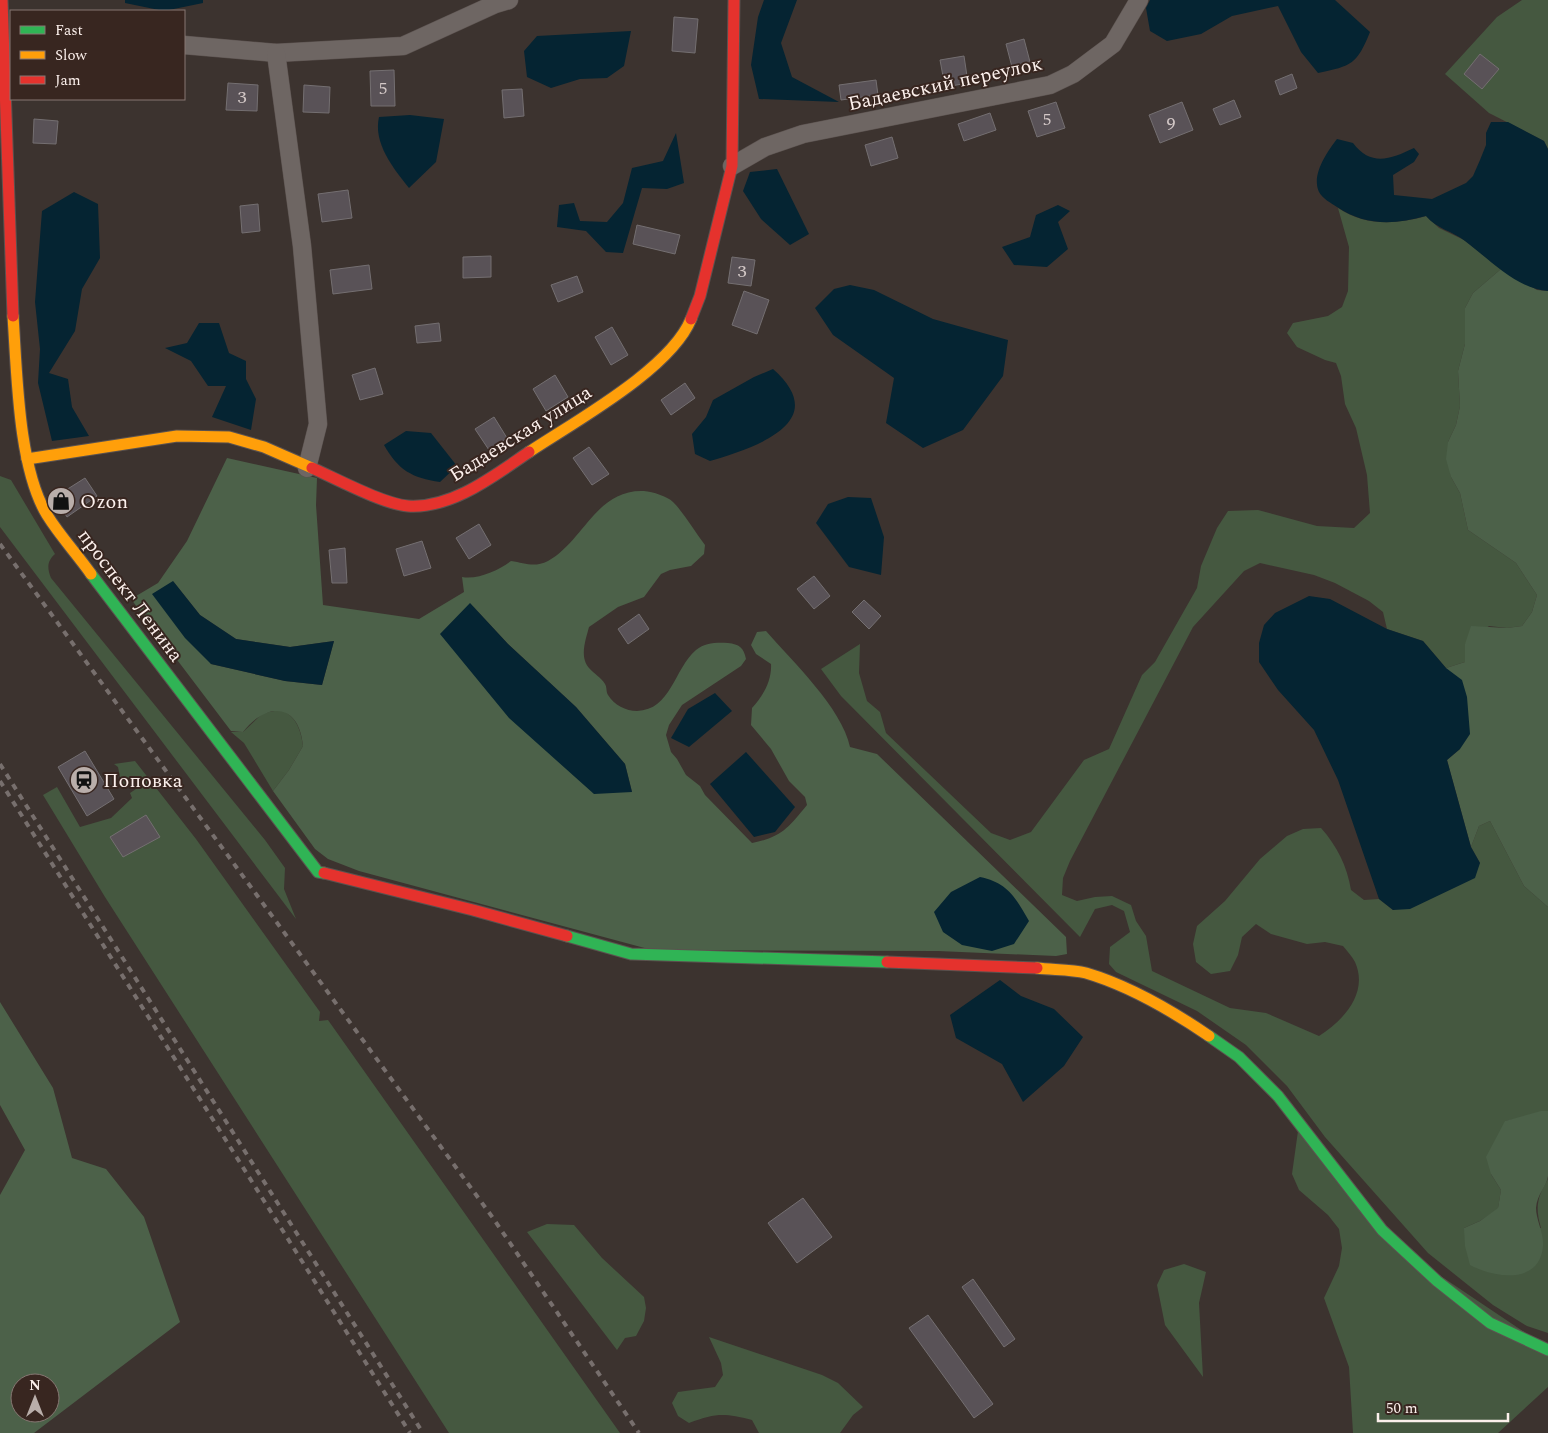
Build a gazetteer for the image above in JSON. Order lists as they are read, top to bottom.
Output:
{
  "streets": {
    "street": ["Бадаевский переулок", "Бадаевская улица", "проспект Ленина"]
  },
  "crossings": [
    ["Бадаевский переулок", "Бадаевская улица"],
    ["Бадаевская улица", "проспект Ленина"]
  ],
  "places": {
    "shop": ["Ozon"],
    "station": ["Поповка"]
  },
  "house_numbers": [
    "5",
    "3",
    "5",
    "9",
    "3"
  ],
  "legend": ["Fast", "Slow", "Jam"],
  "scale_bar": "50 m",
  "north": "top"
}
